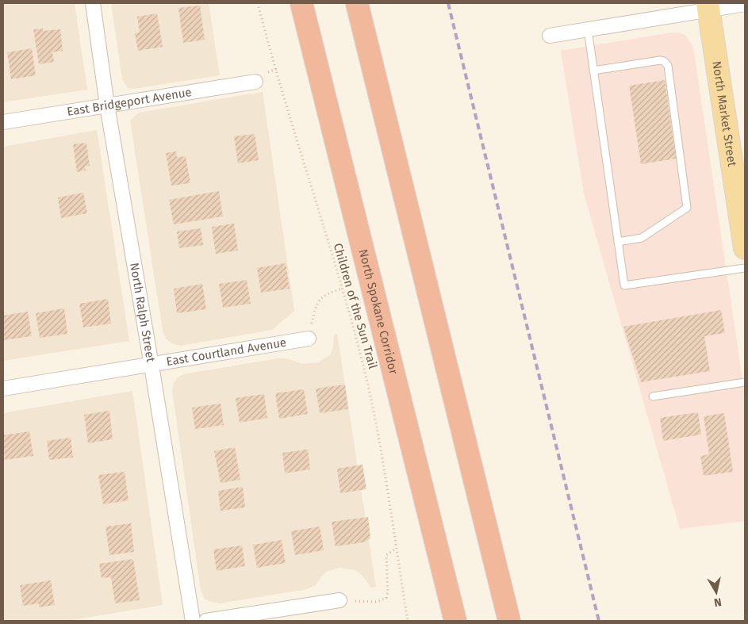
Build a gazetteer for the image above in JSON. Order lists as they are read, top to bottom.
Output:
{
  "streets": {
    "highway": ["North Spokane Corridor"],
    "main road": ["North Market Street"],
    "street": ["East Bridgeport Avenue", "North Ralph Street", "East Courtland Avenue"],
    "path": ["Children of the Sun Trail"]
  },
  "crossings": [
    ["East Bridgeport Avenue", "North Ralph Street"],
    ["North Ralph Street", "East Courtland Avenue"]
  ],
  "north": "bottom"
}
